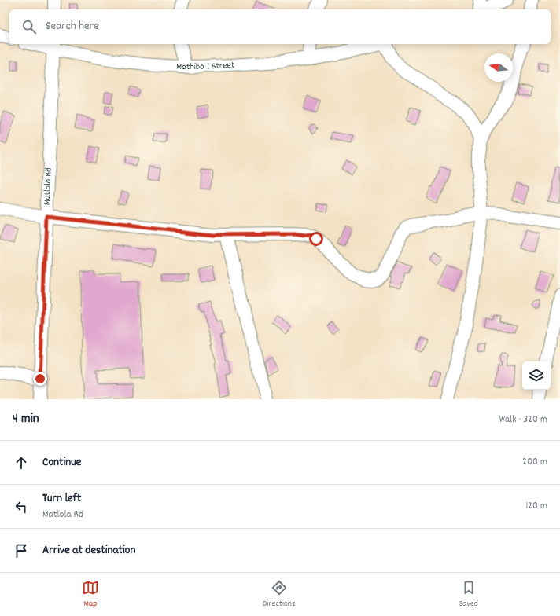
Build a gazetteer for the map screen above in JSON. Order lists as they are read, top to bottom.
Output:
{
  "streets": {
    "street": ["Mathiba I Street", "Matlola Rd"]
  },
  "crossings": [
    ["Mathiba I Street", "Matlola Rd"]
  ],
  "north": "left",
  "page": {
    "search": "Search here",
    "heading": ["4 min", "Walk · 320 m"],
    "list": [
      ["Continue", "200 m"],
      ["Turn left", "Matlola Rd", "120 m"],
      "Arrive at destination"
    ],
    "nav": ["Map", "Directions", "Saved"]
  }
}
